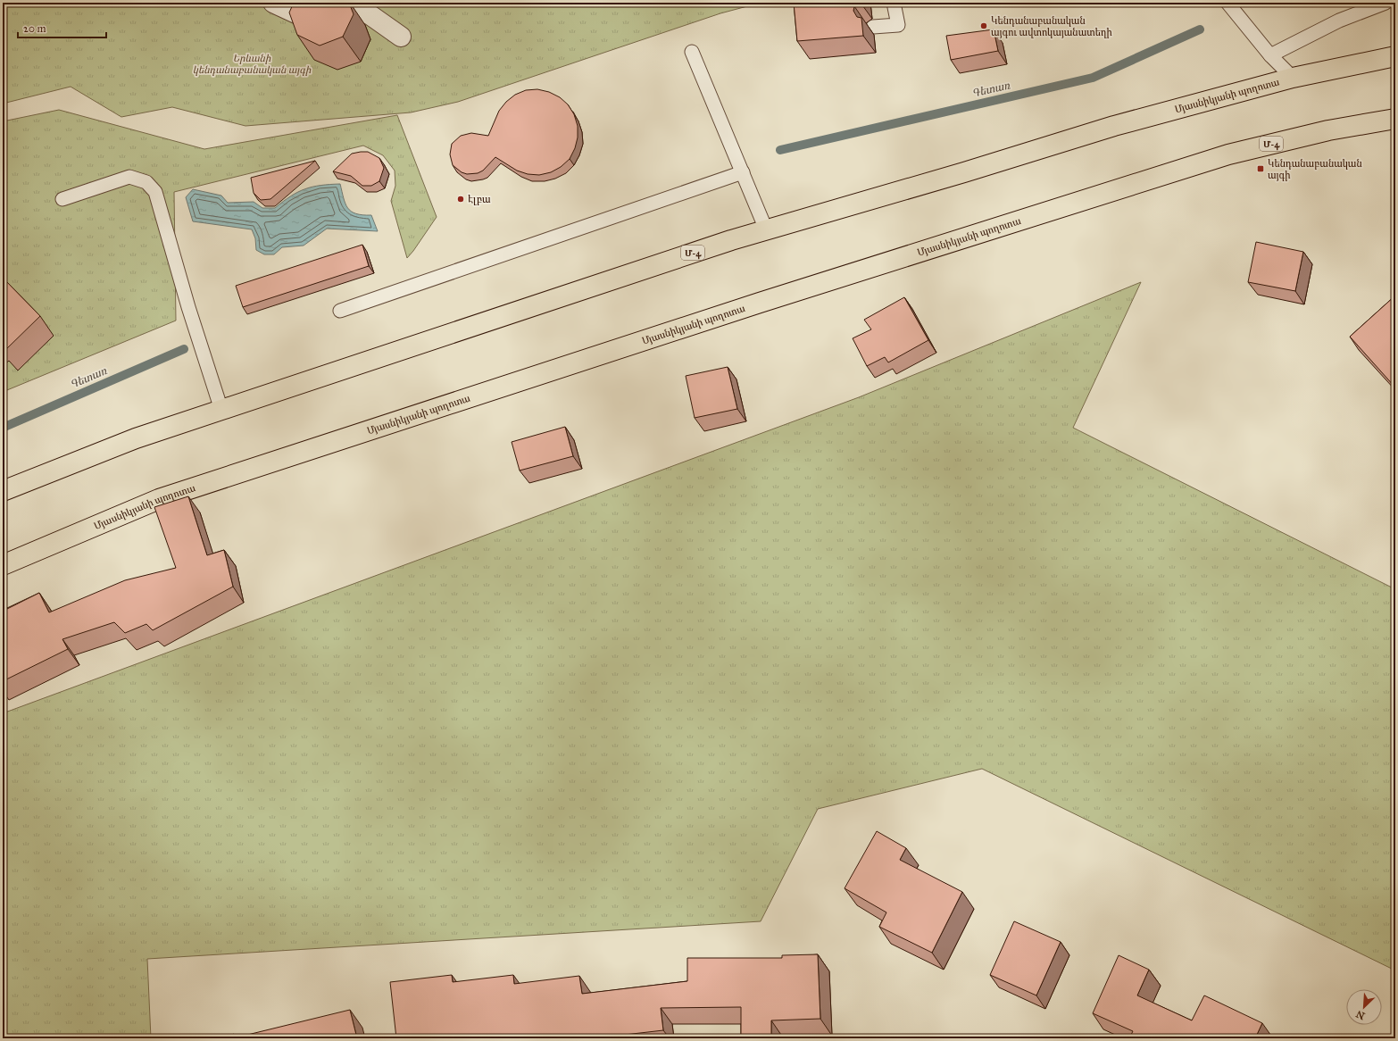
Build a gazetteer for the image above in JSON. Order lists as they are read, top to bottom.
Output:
{
  "streets": {
    "highway": ["Մյասնիկյանի պողոտա", "Մ-4"]
  },
  "water": ["Գետառ"],
  "parks": ["Երևանի կենդանաբանական այգի"],
  "places": {
    "other": ["Կենդանաբանական այգու ավտոկայանատեղի", "Էլբա"],
    "transit": ["Կենդանաբանական այգի"]
  },
  "scale_bar": "20 m",
  "north": "bottom left"
}
